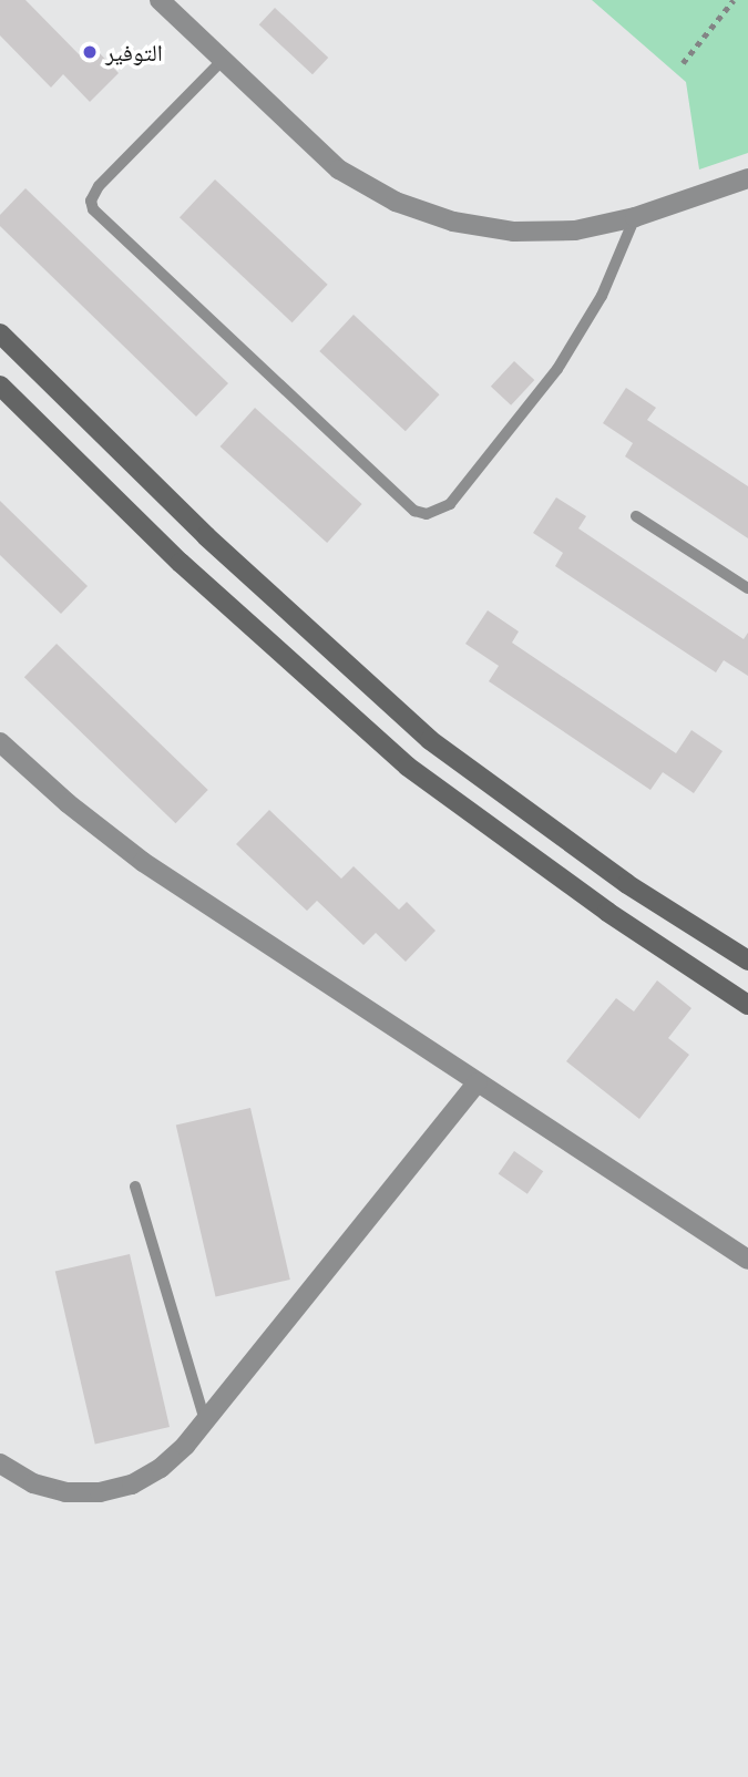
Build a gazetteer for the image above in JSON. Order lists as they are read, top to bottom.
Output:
{
  "places": ["التوفير"]
}
